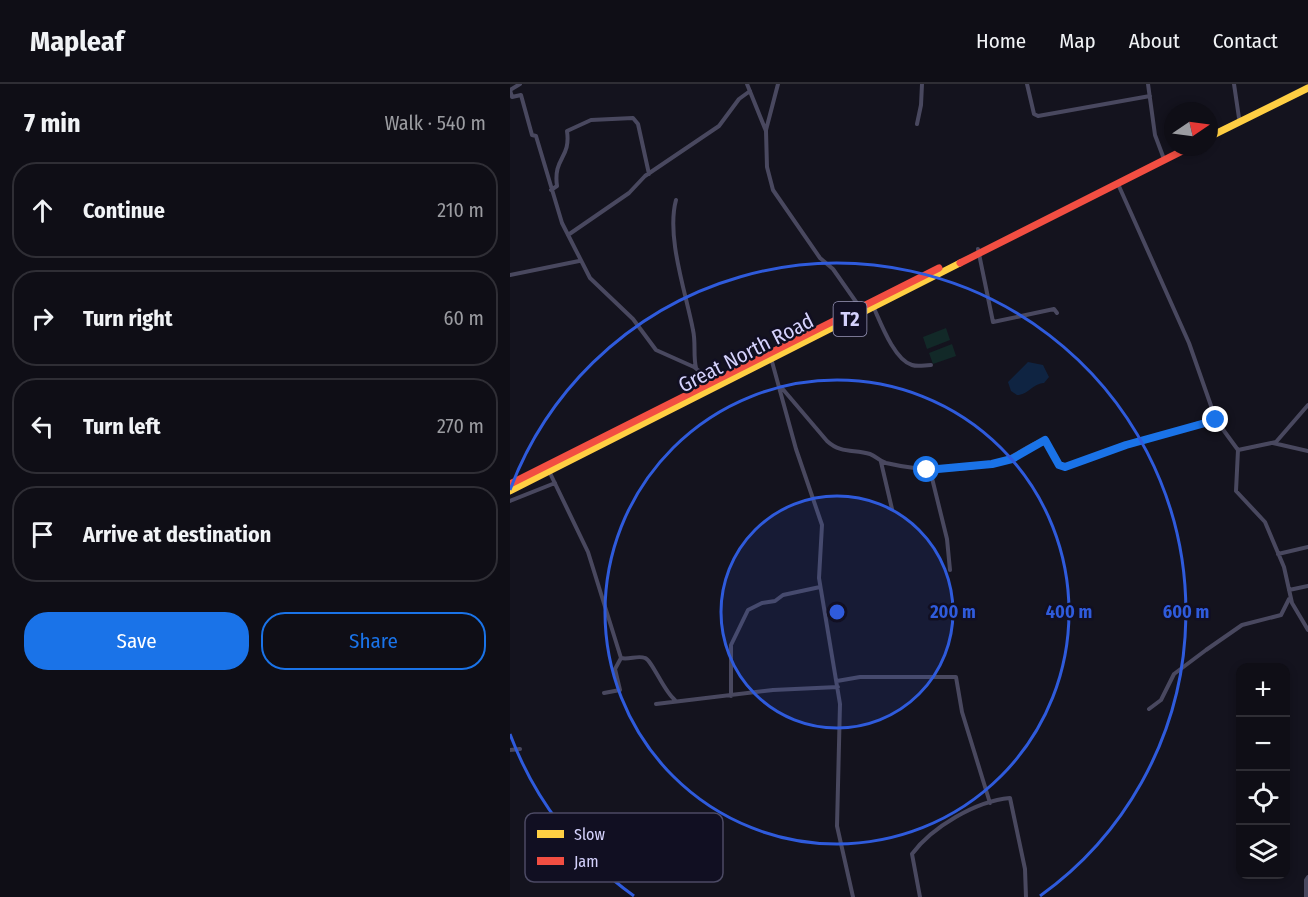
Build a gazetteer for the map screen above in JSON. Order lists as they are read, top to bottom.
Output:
{
  "streets": {
    "highway": ["T2", "Great North Road"]
  },
  "legend": ["Slow", "Jam"],
  "north": "right",
  "page": {
    "header": "Mapleaf",
    "nav": [
      "Home",
      "Map",
      "About",
      "Contact"
    ],
    "heading": ["7 min", "Walk · 540 m"],
    "list": [
      ["Continue", "210 m"],
      ["Turn right", "60 m"],
      ["Turn left", "270 m"],
      "Arrive at destination"
    ],
    "buttons": ["Save", "Share"],
    "map_buttons": ["+", "−"]
  },
  "rings": ["200 m", "400 m", "600 m"]
}
